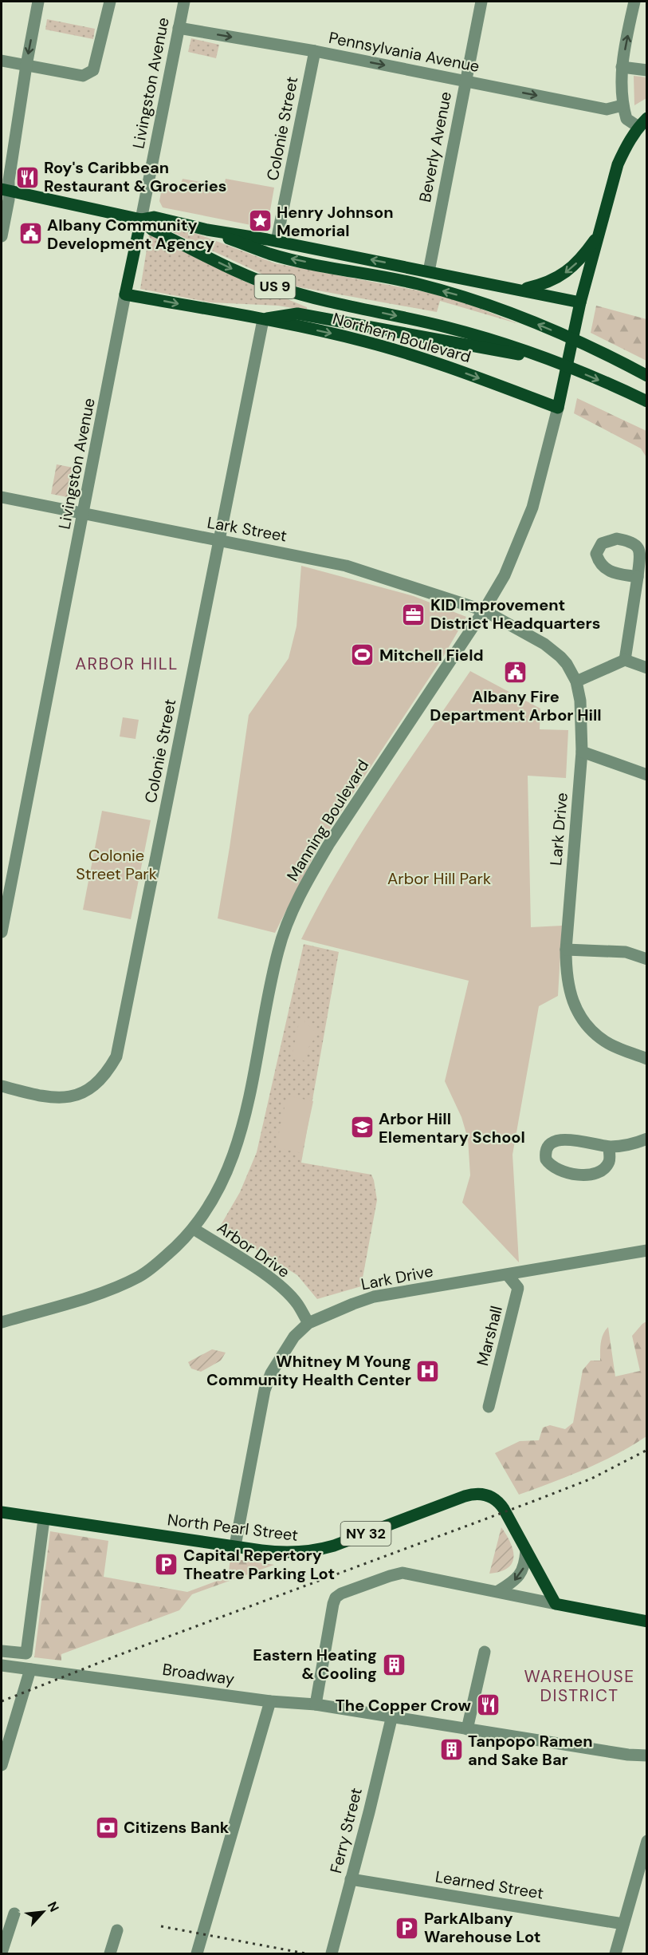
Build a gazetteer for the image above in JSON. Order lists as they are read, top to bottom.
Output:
{
  "streets": {
    "main road": [
      "Livingston Avenue",
      "US 9",
      "Northern Boulevard",
      "North Pearl Street",
      "NY 32"
    ],
    "street": [
      "Pennsylvania Avenue",
      "Colonie Street",
      "Beverly Avenue",
      "Lark Street",
      "Manning Boulevard",
      "Lark Drive",
      "Arbor Drive",
      "Marshall",
      "Broadway",
      "Ferry Street",
      "Learned Street"
    ]
  },
  "crossings": [
    ["Pennsylvania Avenue", "Livingston Avenue"],
    ["Pennsylvania Avenue", "Colonie Street"],
    ["Pennsylvania Avenue", "Beverly Avenue"],
    ["Livingston Avenue", "US 9"],
    ["Livingston Avenue", "Northern Boulevard"],
    ["Livingston Avenue", "Lark Street"],
    ["Colonie Street", "Northern Boulevard"],
    ["Colonie Street", "Lark Street"],
    ["Northern Boulevard", "Manning Boulevard"],
    ["Lark Street", "Manning Boulevard"],
    ["Lark Street", "Lark Drive"],
    ["Manning Boulevard", "Lark Drive"],
    ["Manning Boulevard", "Arbor Drive"],
    ["Lark Drive", "Arbor Drive"],
    ["Lark Drive", "Marshall"],
    ["Lark Drive", "North Pearl Street"],
    ["Broadway", "Ferry Street"],
    ["Ferry Street", "Learned Street"]
  ],
  "one_way": ["Pennsylvania Avenue"],
  "districts": ["ARBOR HILL", "WAREHOUSE DISTRICT"],
  "parks": ["Colonie Street Park", "Arbor Hill Park"],
  "places": {
    "restaurant": ["Roy's Caribbean Restaurant & Groceries", "The Copper Crow"],
    "place": ["Henry Johnson Memorial"],
    "public building": ["Albany Community Development Agency", "Albany Fire Department Arbor Hill"],
    "office": ["KID Improvement District Headquarters"],
    "sports": ["Mitchell Field"],
    "school or university": ["Arbor Hill Elementary School"],
    "hospital": ["Whitney M Young Community Health Center"],
    "parking": ["Capital Repertory Theatre Parking Lot", "ParkAlbany Warehouse Lot"],
    "building": ["Eastern Heating & Cooling", "Tanpopo Ramen and Sake Bar"],
    "bank": ["Citizens Bank"]
  },
  "north": "top right"
}
